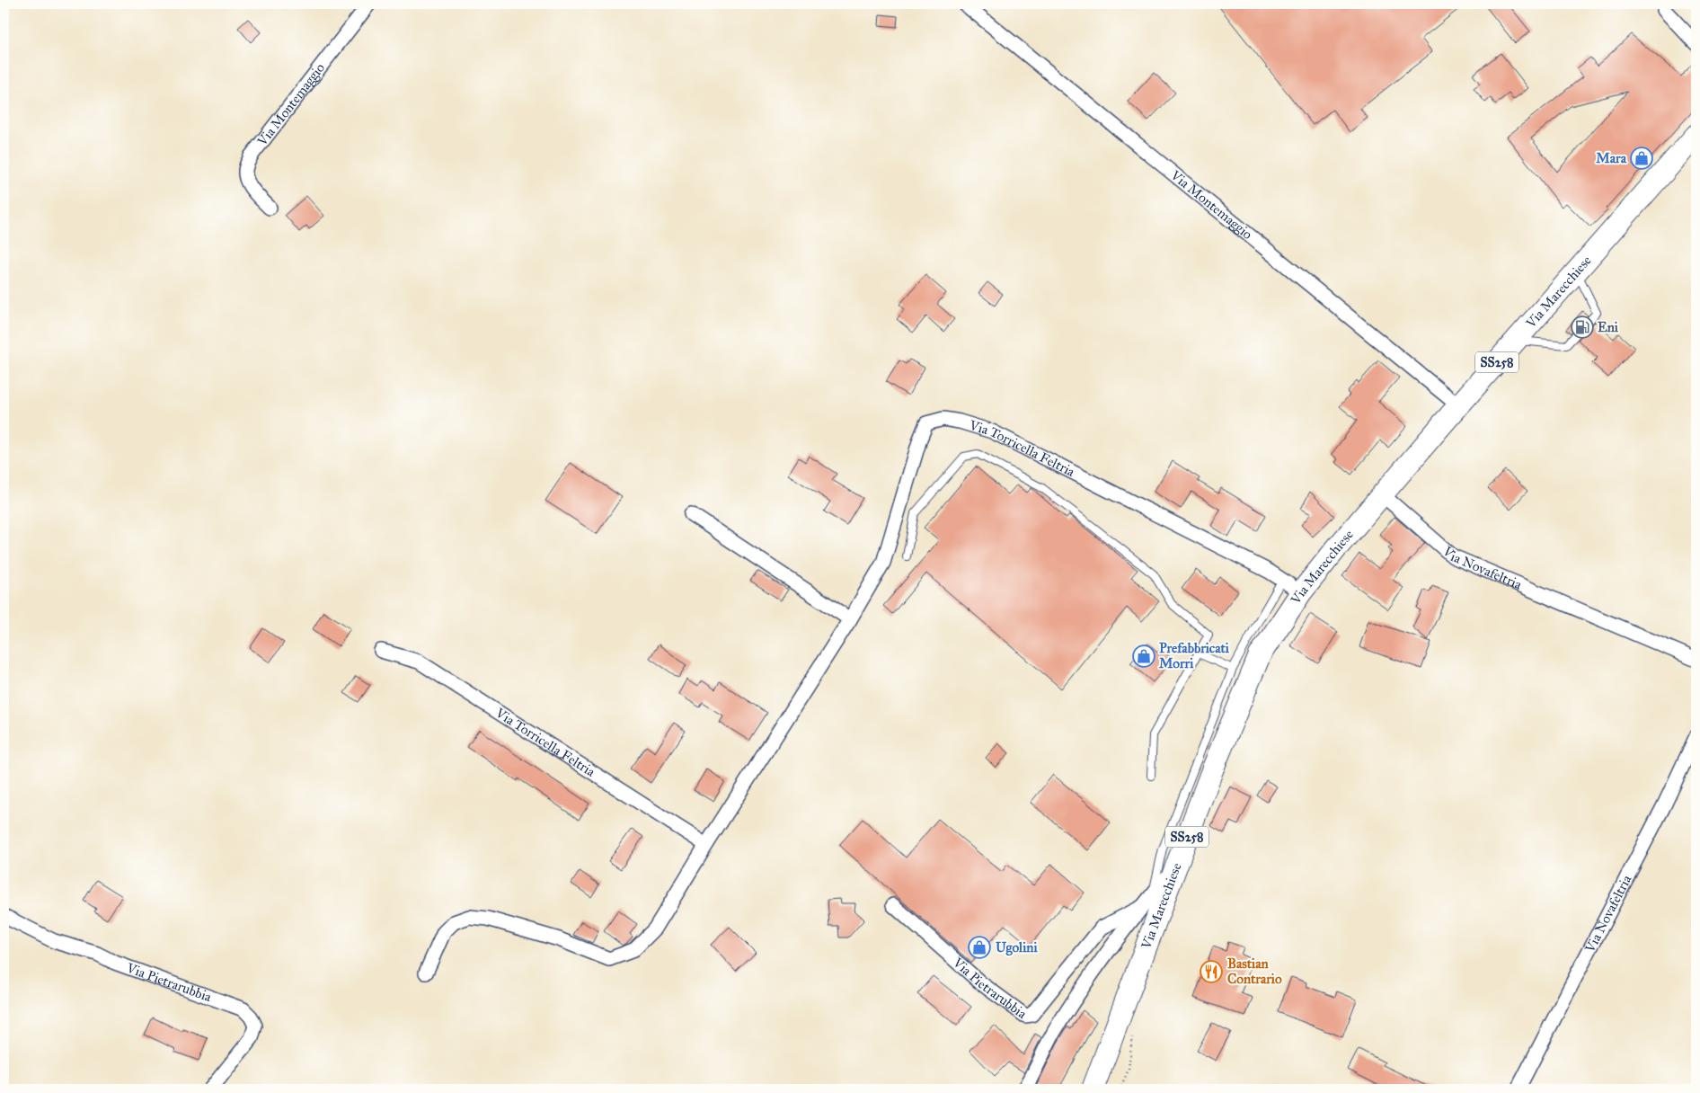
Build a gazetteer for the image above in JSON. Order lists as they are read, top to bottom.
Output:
{
  "streets": {
    "main road": ["Via Marecchiese", "SS258"],
    "street": [
      "Via Montemaggio",
      "Via Torricella Feltria",
      "Via Novafeltria",
      "Via Pietrarubbia"
    ]
  },
  "crossings": [
    ["Via Montemaggio", "Via Marecchiese"],
    ["Via Marecchiese", "Via Torricella Feltria"],
    ["Via Marecchiese", "Via Novafeltria"],
    ["Via Marecchiese", "Via Pietrarubbia"]
  ],
  "places": {
    "shop": ["Mara", "Prefabbricati Morri", "Ugolini"],
    "fuel station": ["Eni"],
    "restaurant": ["Bastian Contrario"]
  }
}
